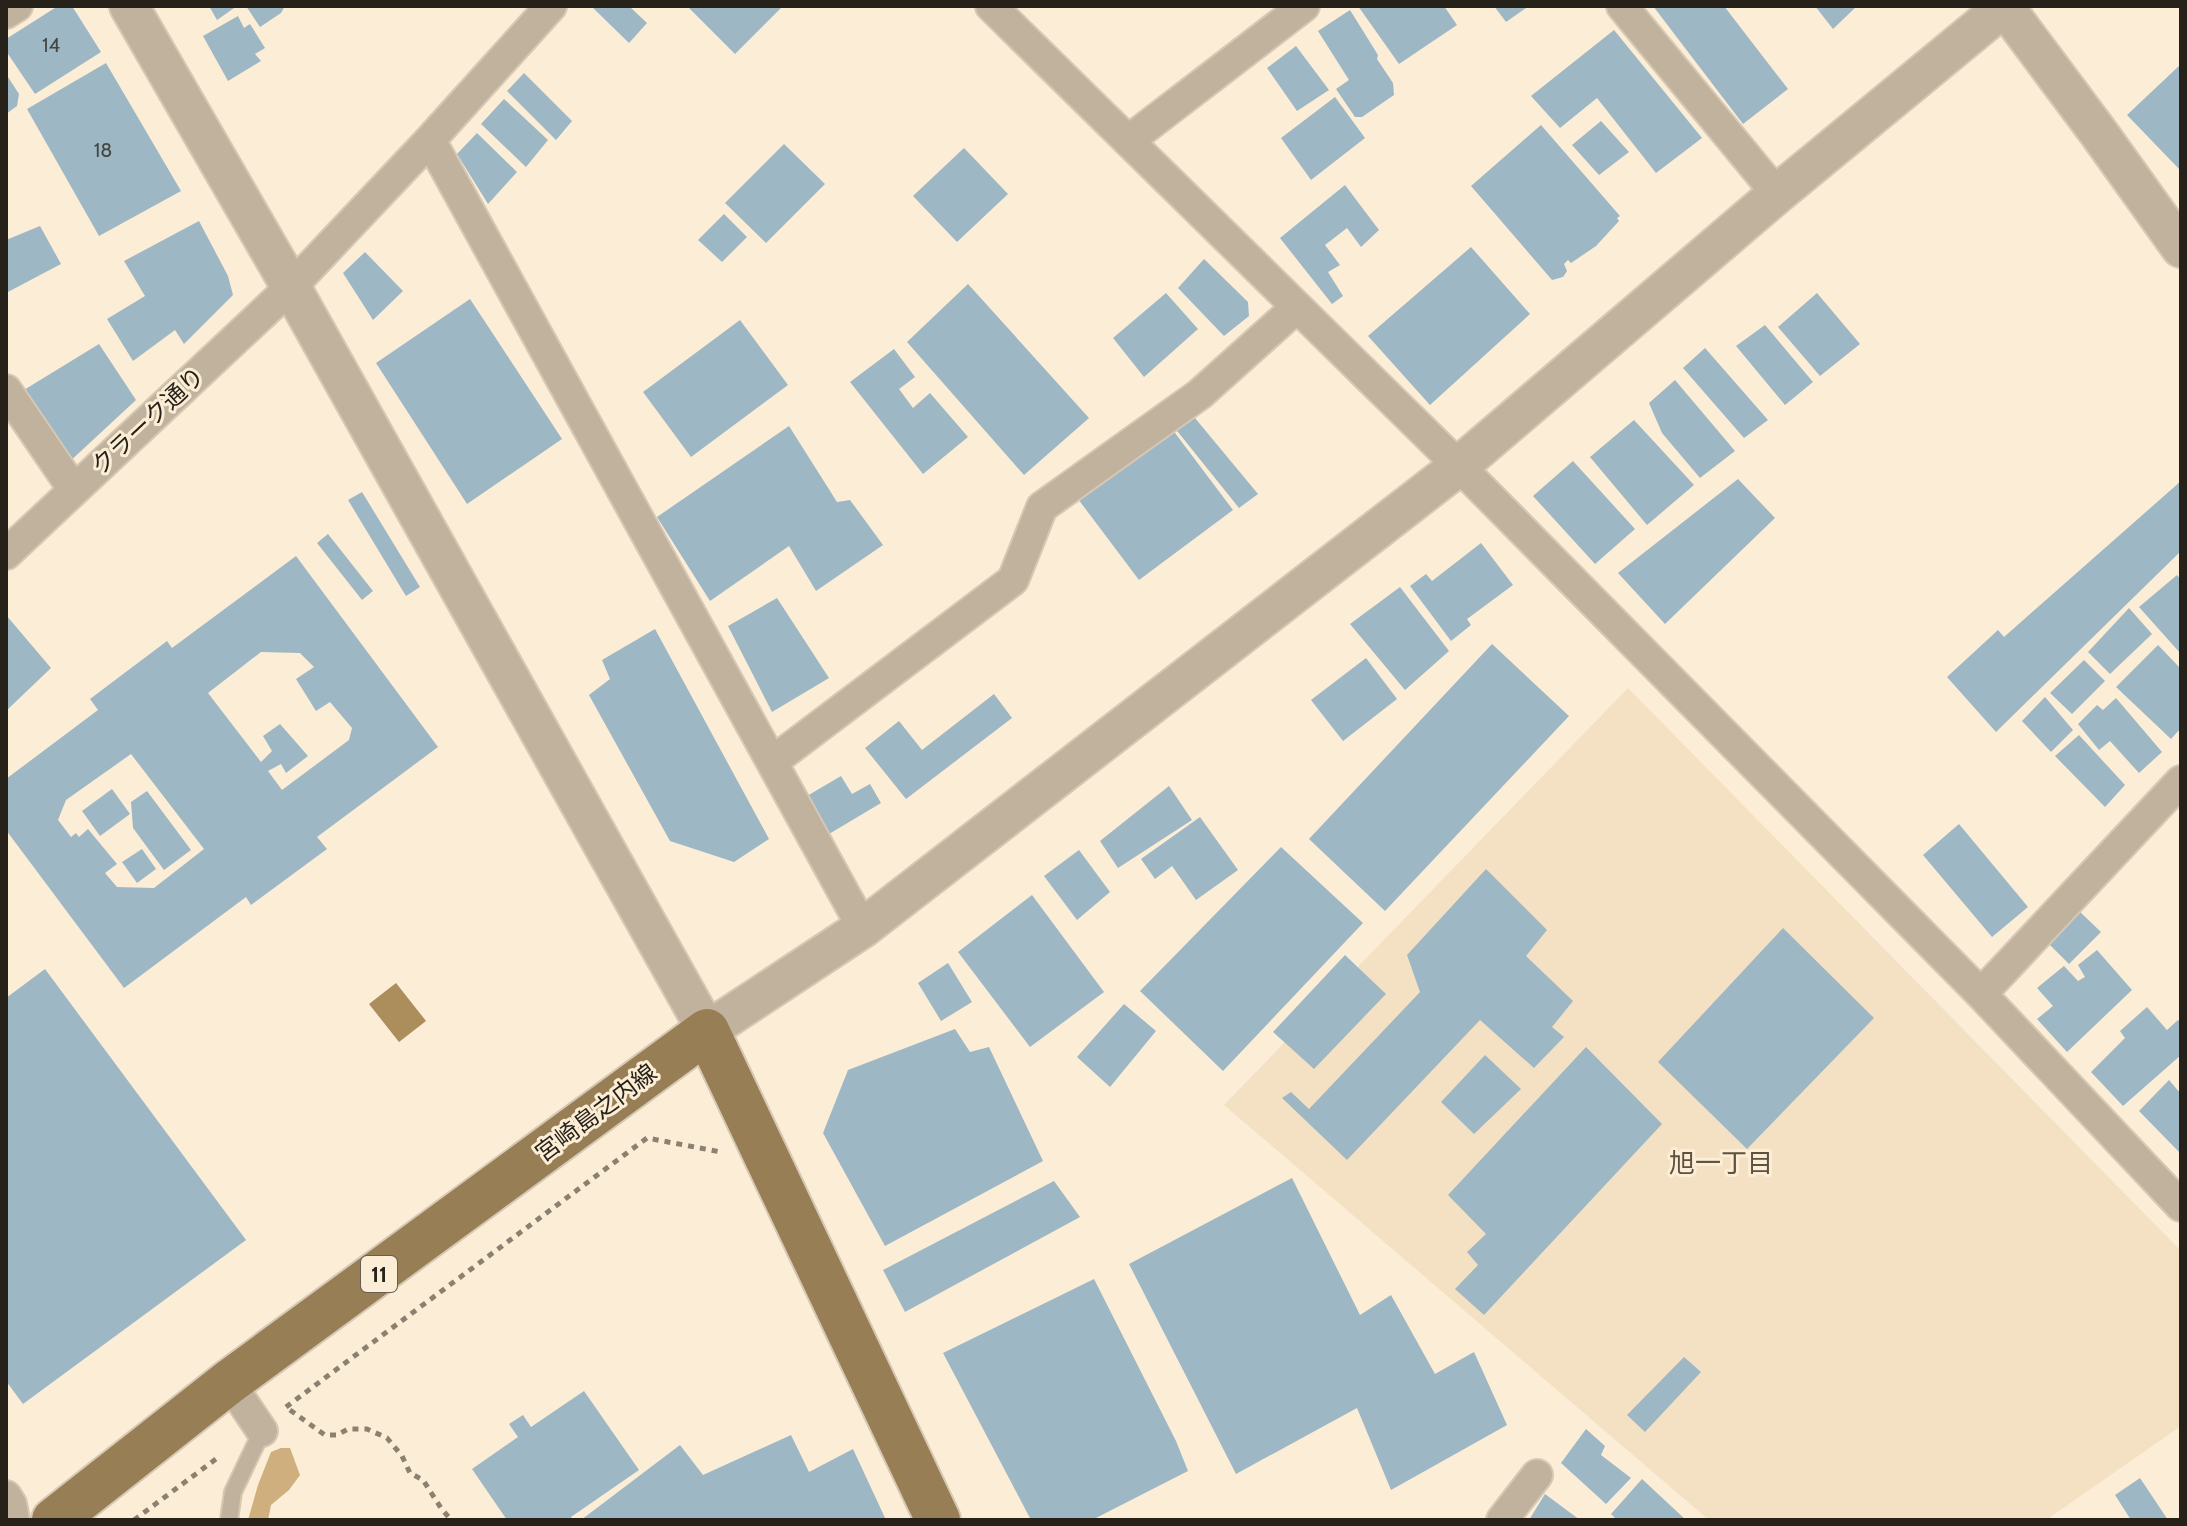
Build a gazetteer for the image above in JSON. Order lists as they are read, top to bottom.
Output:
{
  "streets": {
    "main road": ["宮崎島之内線", "11"],
    "street": ["クラーク通り"]
  },
  "districts": ["旭一丁目"],
  "house_numbers": ["14", "18"]
}
